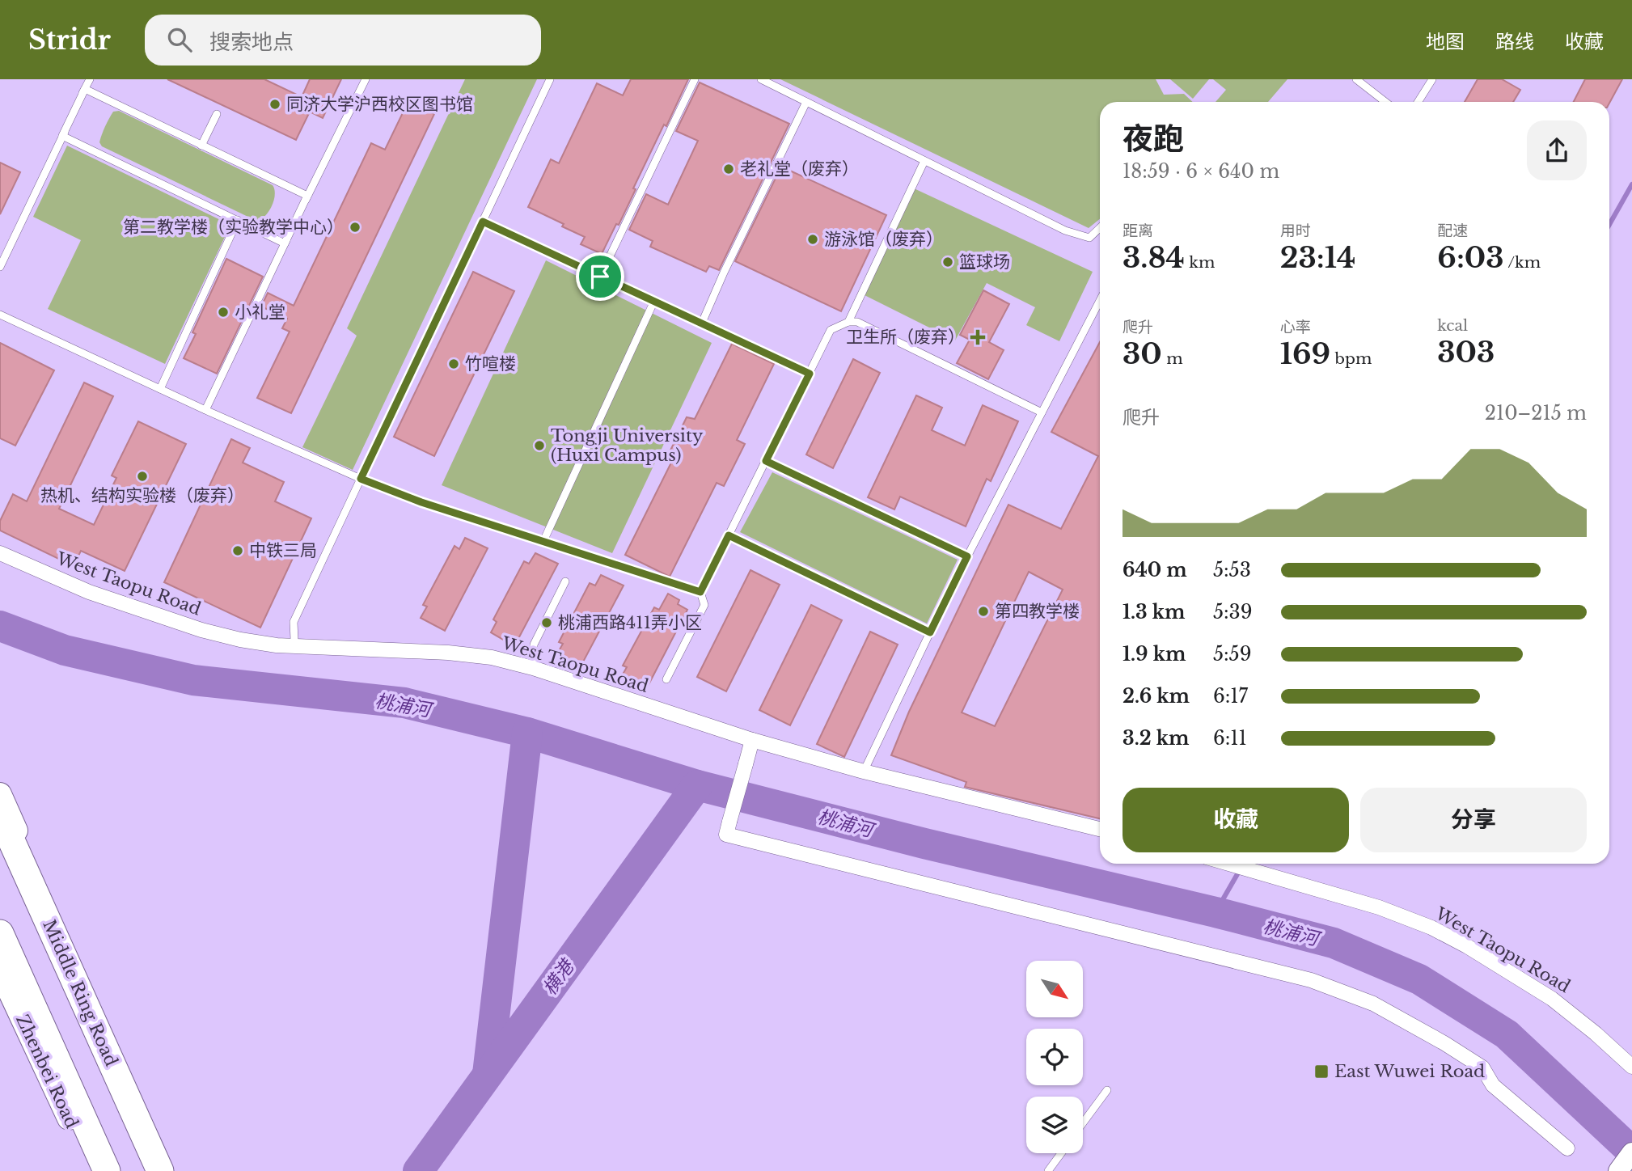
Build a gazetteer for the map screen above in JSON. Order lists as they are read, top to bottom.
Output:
{
  "streets": {
    "highway": ["Middle Ring Road"],
    "main road": ["Zhenbei Road"],
    "street": ["West Taopu Road"]
  },
  "water": ["桃浦河", "横港"],
  "places": {
    "other": [
      "同济大学沪西校区图书馆",
      "老礼堂（废弃）",
      "第二教学楼（实验教学中心）",
      "游泳馆（废弃）",
      "篮球场",
      "小礼堂",
      "竹喧楼",
      "Tongji University (Huxi Campus)",
      "热机、结构实验楼（废弃）",
      "中铁三局",
      "第四教学楼",
      "桃浦西路411弄小区"
    ],
    "health": ["卫生所（废弃）"],
    "transit": ["East Wuwei Road"]
  },
  "north": "bottom right",
  "page": {
    "header": "Stridr",
    "search": "搜索地点",
    "nav": ["地图", "路线", "收藏"],
    "heading": ["夜跑", "18:59 · 6 × 640 m"],
    "stats": [
      ["距离", "3.84 km"],
      ["用时", "23:14"],
      ["配速", "6:03 /km"],
      ["爬升", "30 m"],
      ["心率", "169 bpm"],
      ["kcal", "303"]
    ],
    "chart": ["爬升", "210–215 m"],
    "list": [
      {
        "name": "640 m",
        "note": "5:53"
      },
      {
        "name": "1.3 km",
        "note": "5:39"
      },
      {
        "name": "1.9 km",
        "note": "5:59"
      },
      {
        "name": "2.6 km",
        "note": "6:17"
      },
      {
        "name": "3.2 km",
        "note": "6:11"
      }
    ],
    "buttons": ["收藏", "分享"]
  }
}
